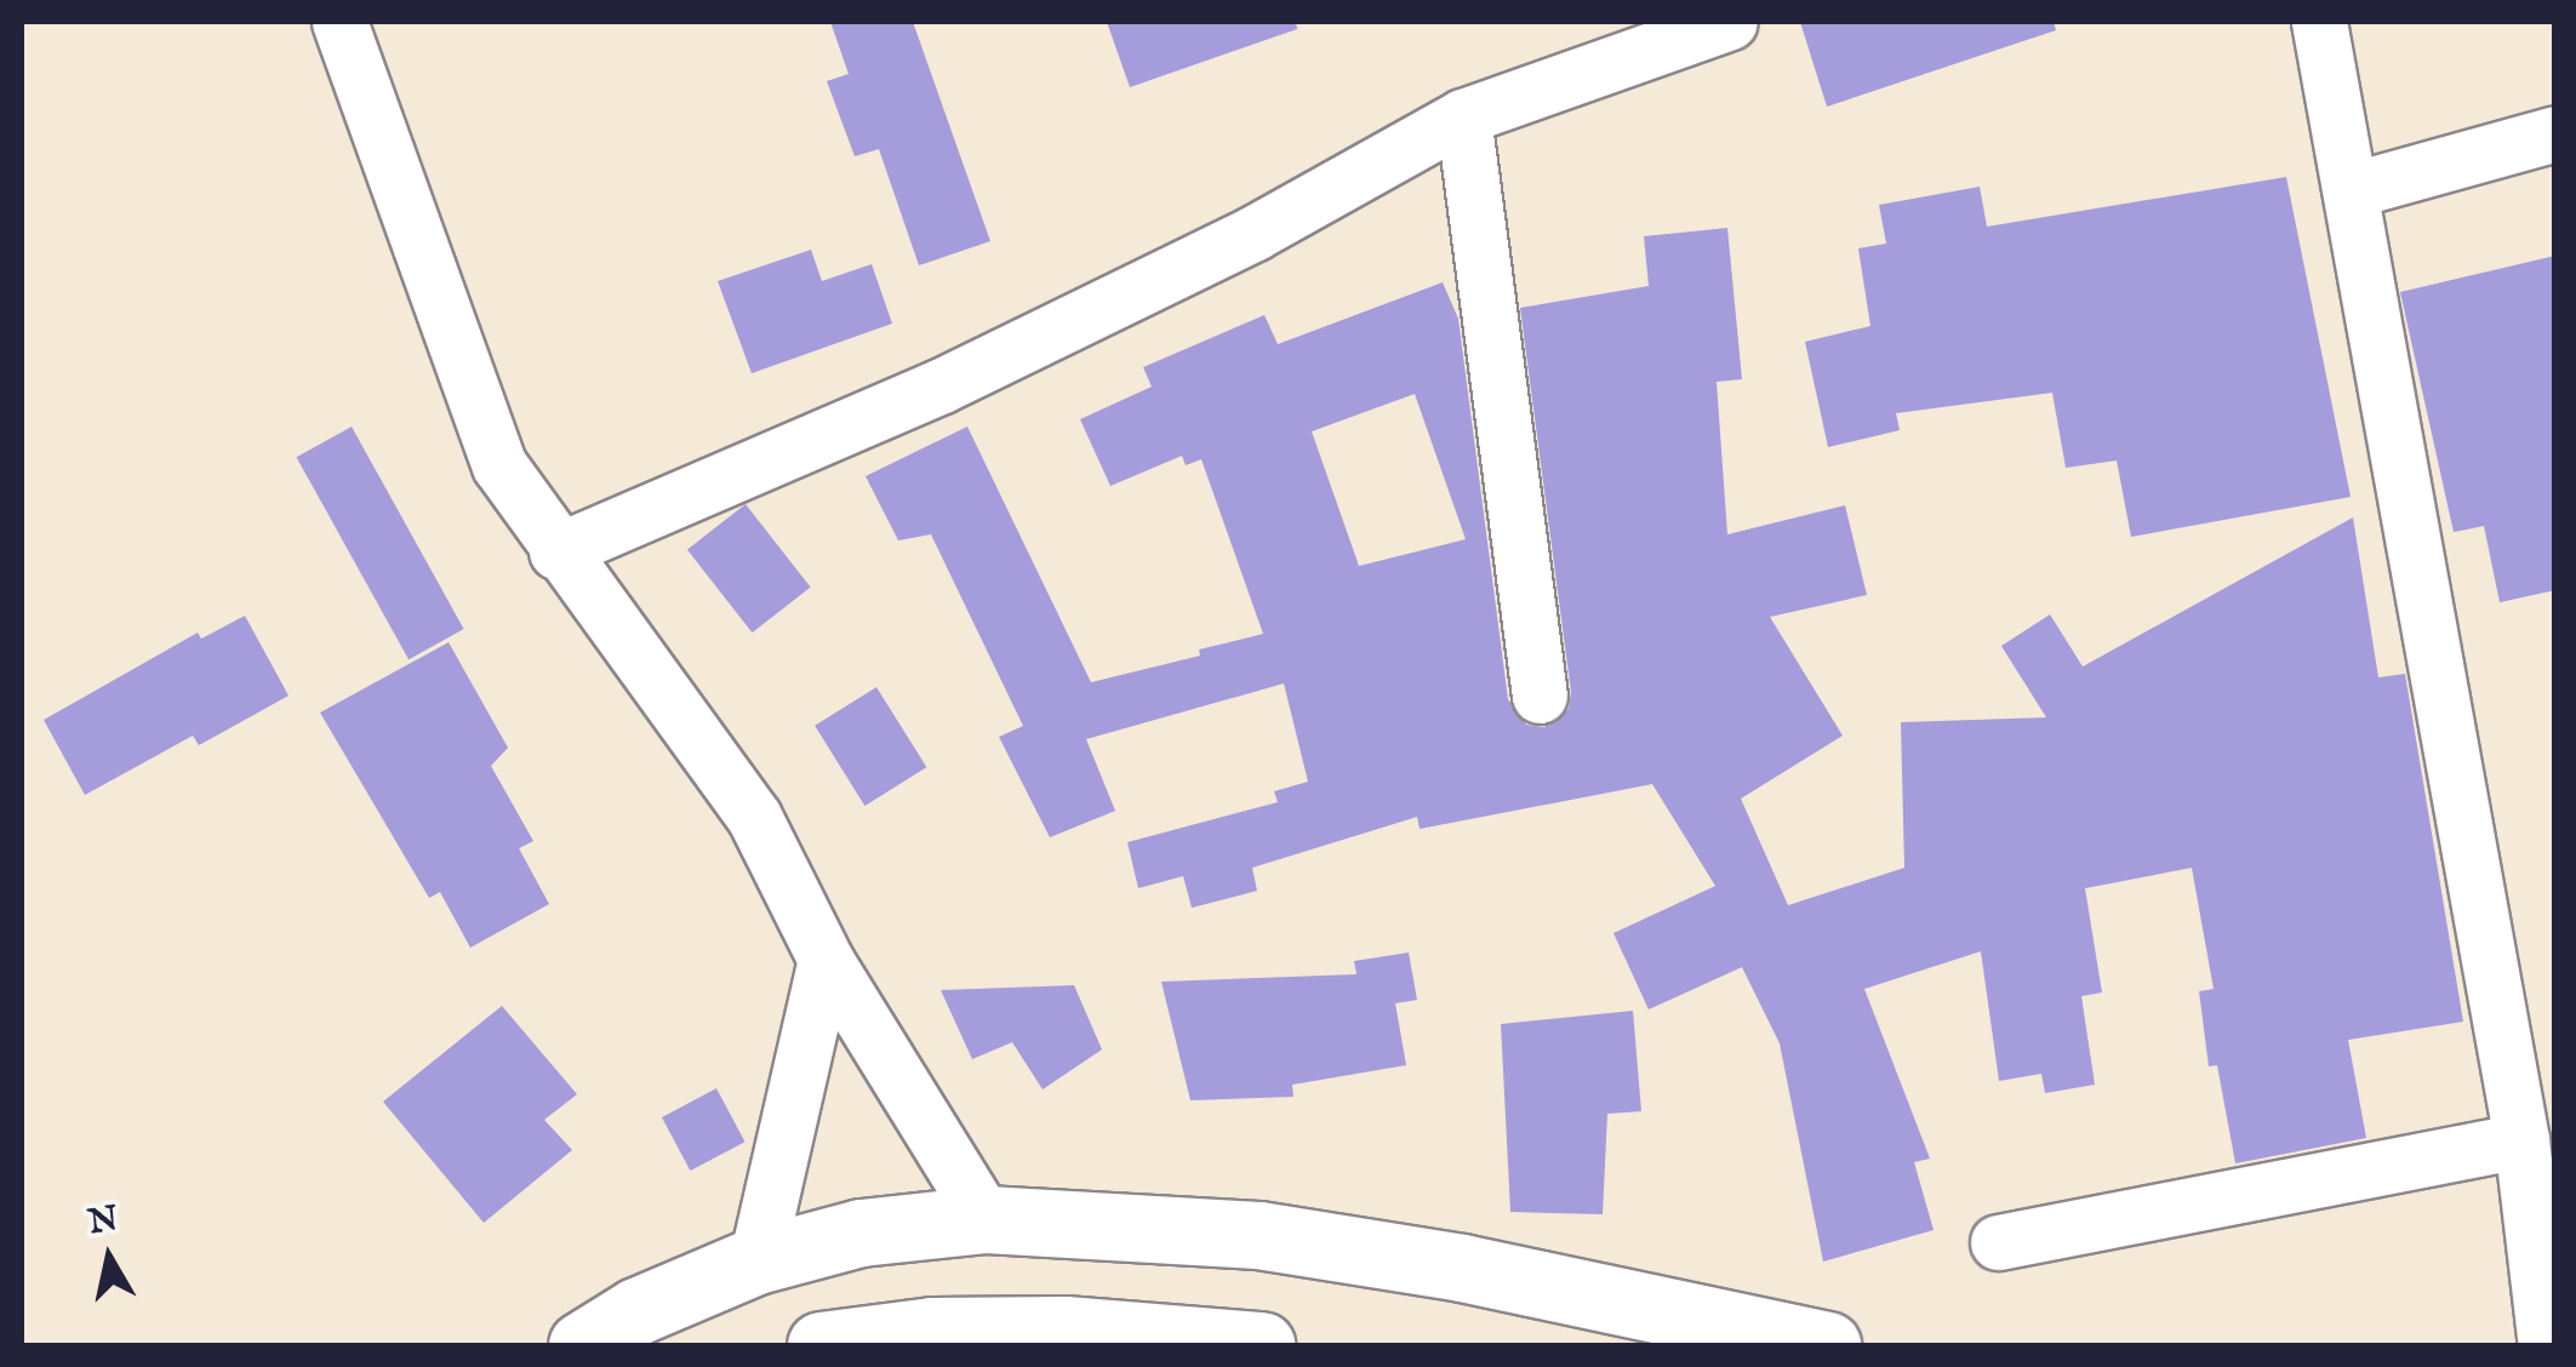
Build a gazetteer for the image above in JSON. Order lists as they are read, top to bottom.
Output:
{
  "north": "top"
}
